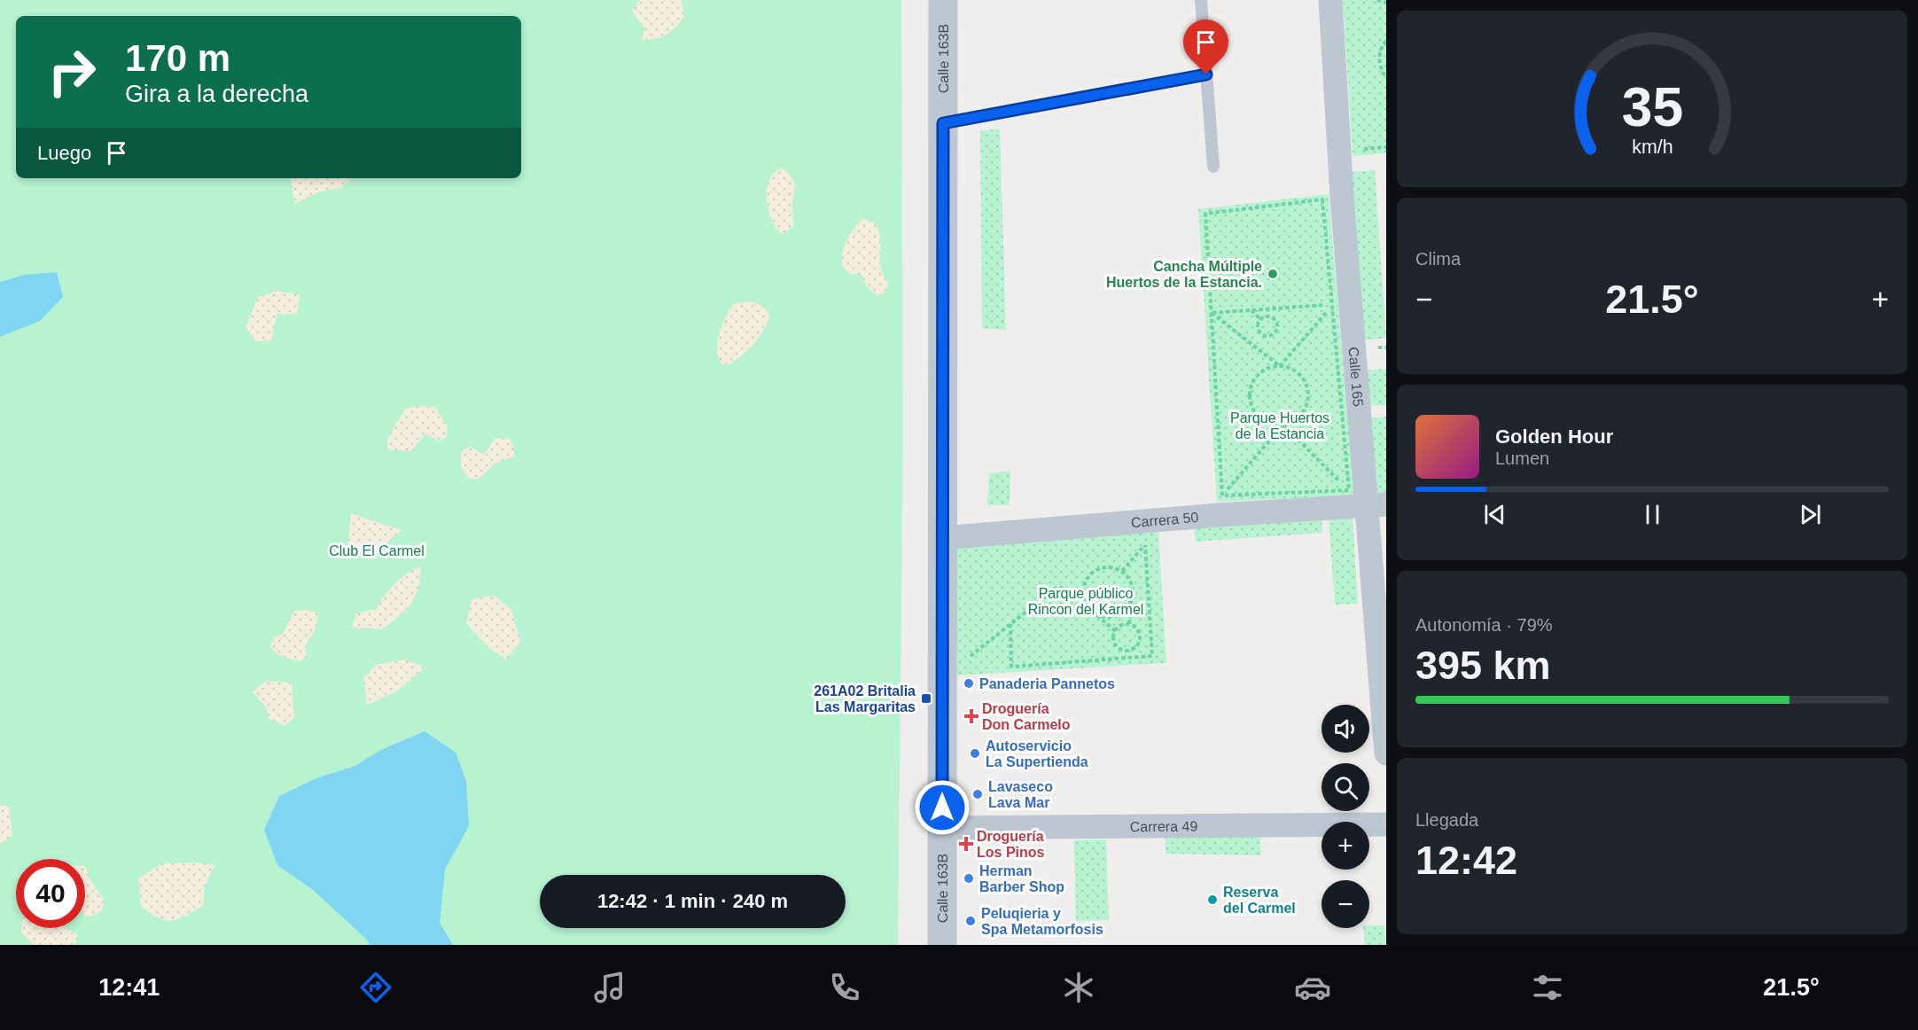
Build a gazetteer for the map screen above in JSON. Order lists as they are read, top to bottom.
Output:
{
  "streets": {
    "street": [
      "Calle 163B",
      "Calle 165",
      "Carrera 50",
      "Carrera 49"
    ]
  },
  "crossings": [
    ["Calle 163B", "Carrera 50"],
    ["Calle 163B", "Carrera 49"],
    ["Calle 165", "Carrera 50"]
  ],
  "parks": ["Parque Huertos de la Estancia", "Club El Carmel", "Parque público Rincon del Karmel"],
  "places": {
    "other": [
      "Cancha Múltiple Huertos de la Estancia.",
      "Panaderia Pannetos",
      "Autoservicio La Supertienda",
      "Lavaseco Lava Mar",
      "Herman Barber Shop",
      "Reserva del Carmel",
      "Peluqieria y Spa Metamorfosis"
    ],
    "transit": ["261A02 Britalia Las Margaritas"],
    "health": ["Droguería Don Carmelo", "Droguería Los Pinos"]
  },
  "page": {
    "turn": ["170 m", "Gira a la derecha"],
    "then": "Luego",
    "tile": [
      "Clima",
      ["Autonomía · 79%", "395 km"],
      ["Llegada", "12:42"]
    ],
    "heat": ["−", "21.5°", "+"],
    "song": ["Golden Hour", "Lumen"],
    "map_buttons": ["+", "−"],
    "limit": "40",
    "trip": "12:42 · 1 min · 240 m",
    "tabs": ["12:41", "21.5°"],
    "gauge": ["35", "km/h"]
  }
}
